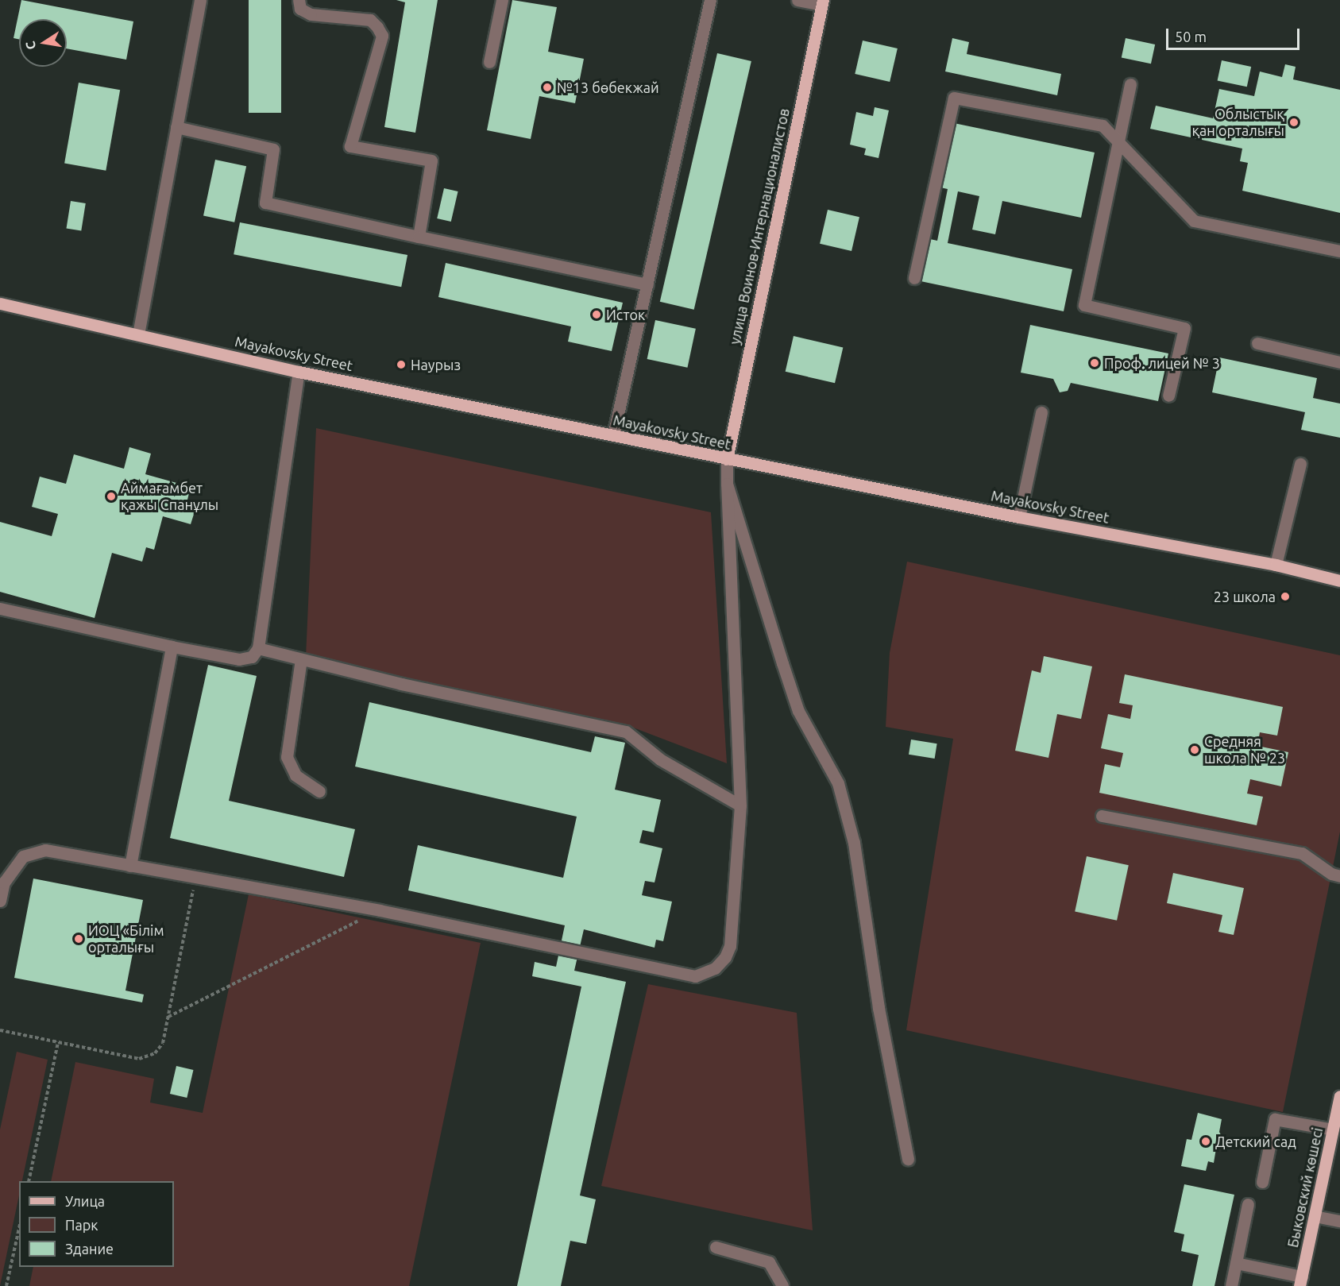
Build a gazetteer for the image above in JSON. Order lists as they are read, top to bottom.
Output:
{
  "streets": {
    "main road": ["улица Воинов-Интернационалистов", "Mayakovsky Street", "Быковский көшесі"]
  },
  "crossings": [
    ["улица Воинов-Интернационалистов", "Mayakovsky Street"]
  ],
  "places": [
    "№13 бөбекжай",
    "Облыстық қан орталығы",
    "Исток",
    "Проф. лицей № 3",
    "Наурыз",
    "Аймағамбет қажы Спанұлы",
    "23 школа",
    "Средняя школа № 23",
    "ИОЦ «Білім орталығы",
    "Детский сад"
  ],
  "legend": ["Улица", "Парк", "Здание"],
  "scale_bar": "50 m",
  "north": "left"
}
